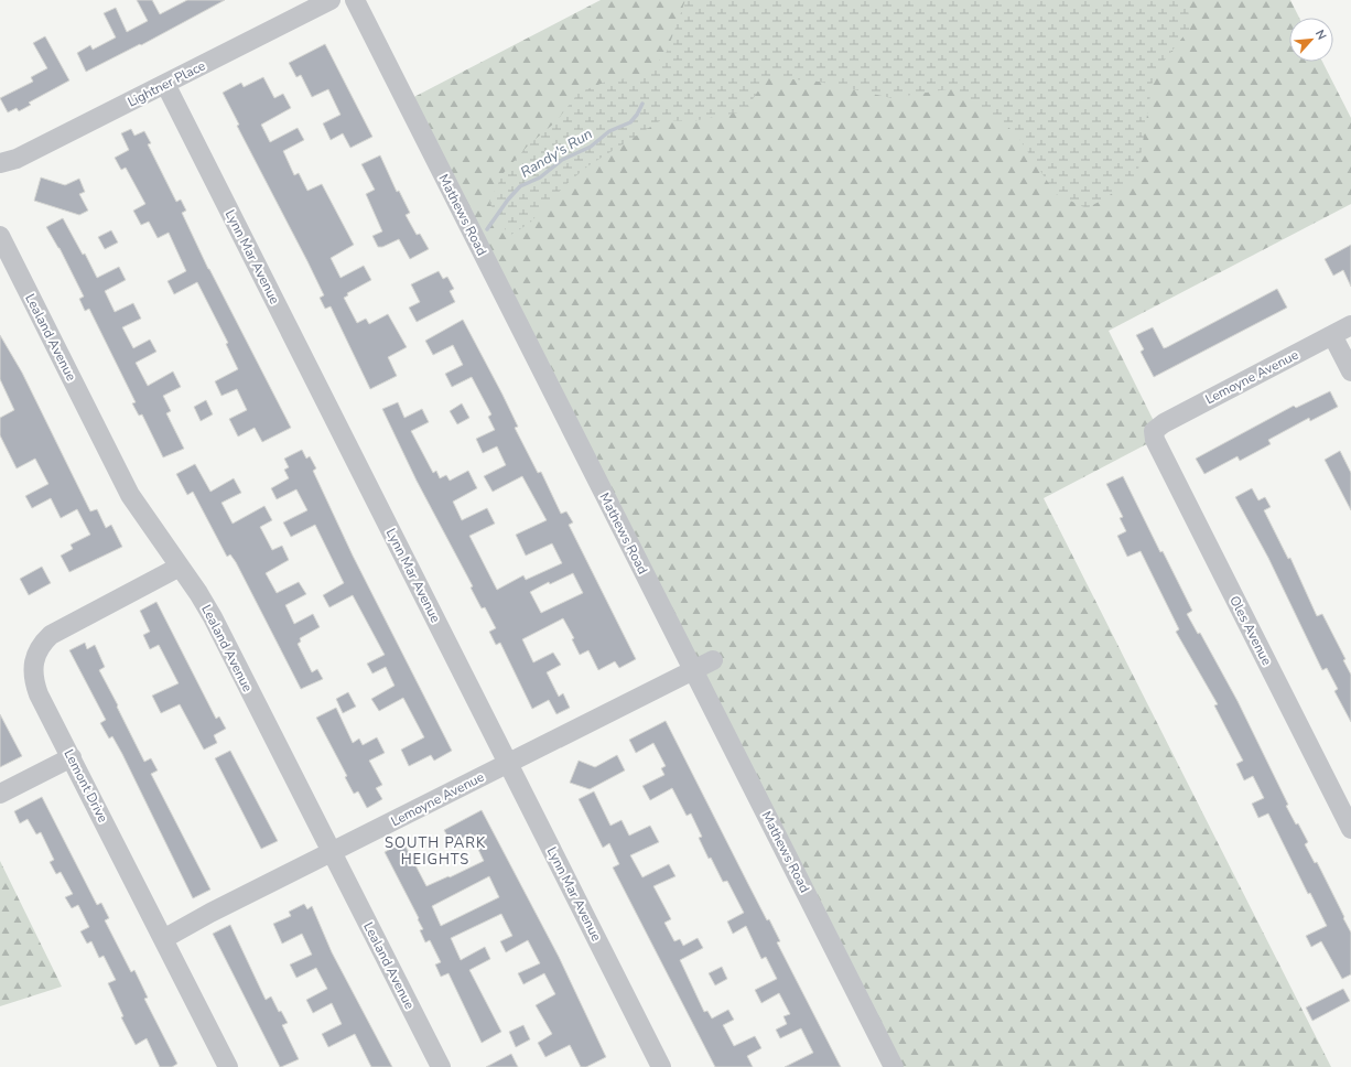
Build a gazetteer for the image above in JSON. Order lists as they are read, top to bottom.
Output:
{
  "streets": {
    "street": [
      "Lightner Place",
      "Mathews Road",
      "Lynn Mar Avenue",
      "Lealand Avenue",
      "Lemoyne Avenue",
      "Oles Avenue",
      "Lemont Drive"
    ]
  },
  "crossings": [
    ["Lightner Place", "Lynn Mar Avenue"],
    ["Mathews Road", "Lemoyne Avenue"],
    ["Lynn Mar Avenue", "Lemoyne Avenue"],
    ["Lealand Avenue", "Lemoyne Avenue"],
    ["Lealand Avenue", "Lemont Drive"],
    ["Lemoyne Avenue", "Oles Avenue"],
    ["Lemoyne Avenue", "Lemont Drive"]
  ],
  "districts": ["SOUTH PARK HEIGHTS"],
  "water": ["Randy's Run"],
  "north": "top right"
}
